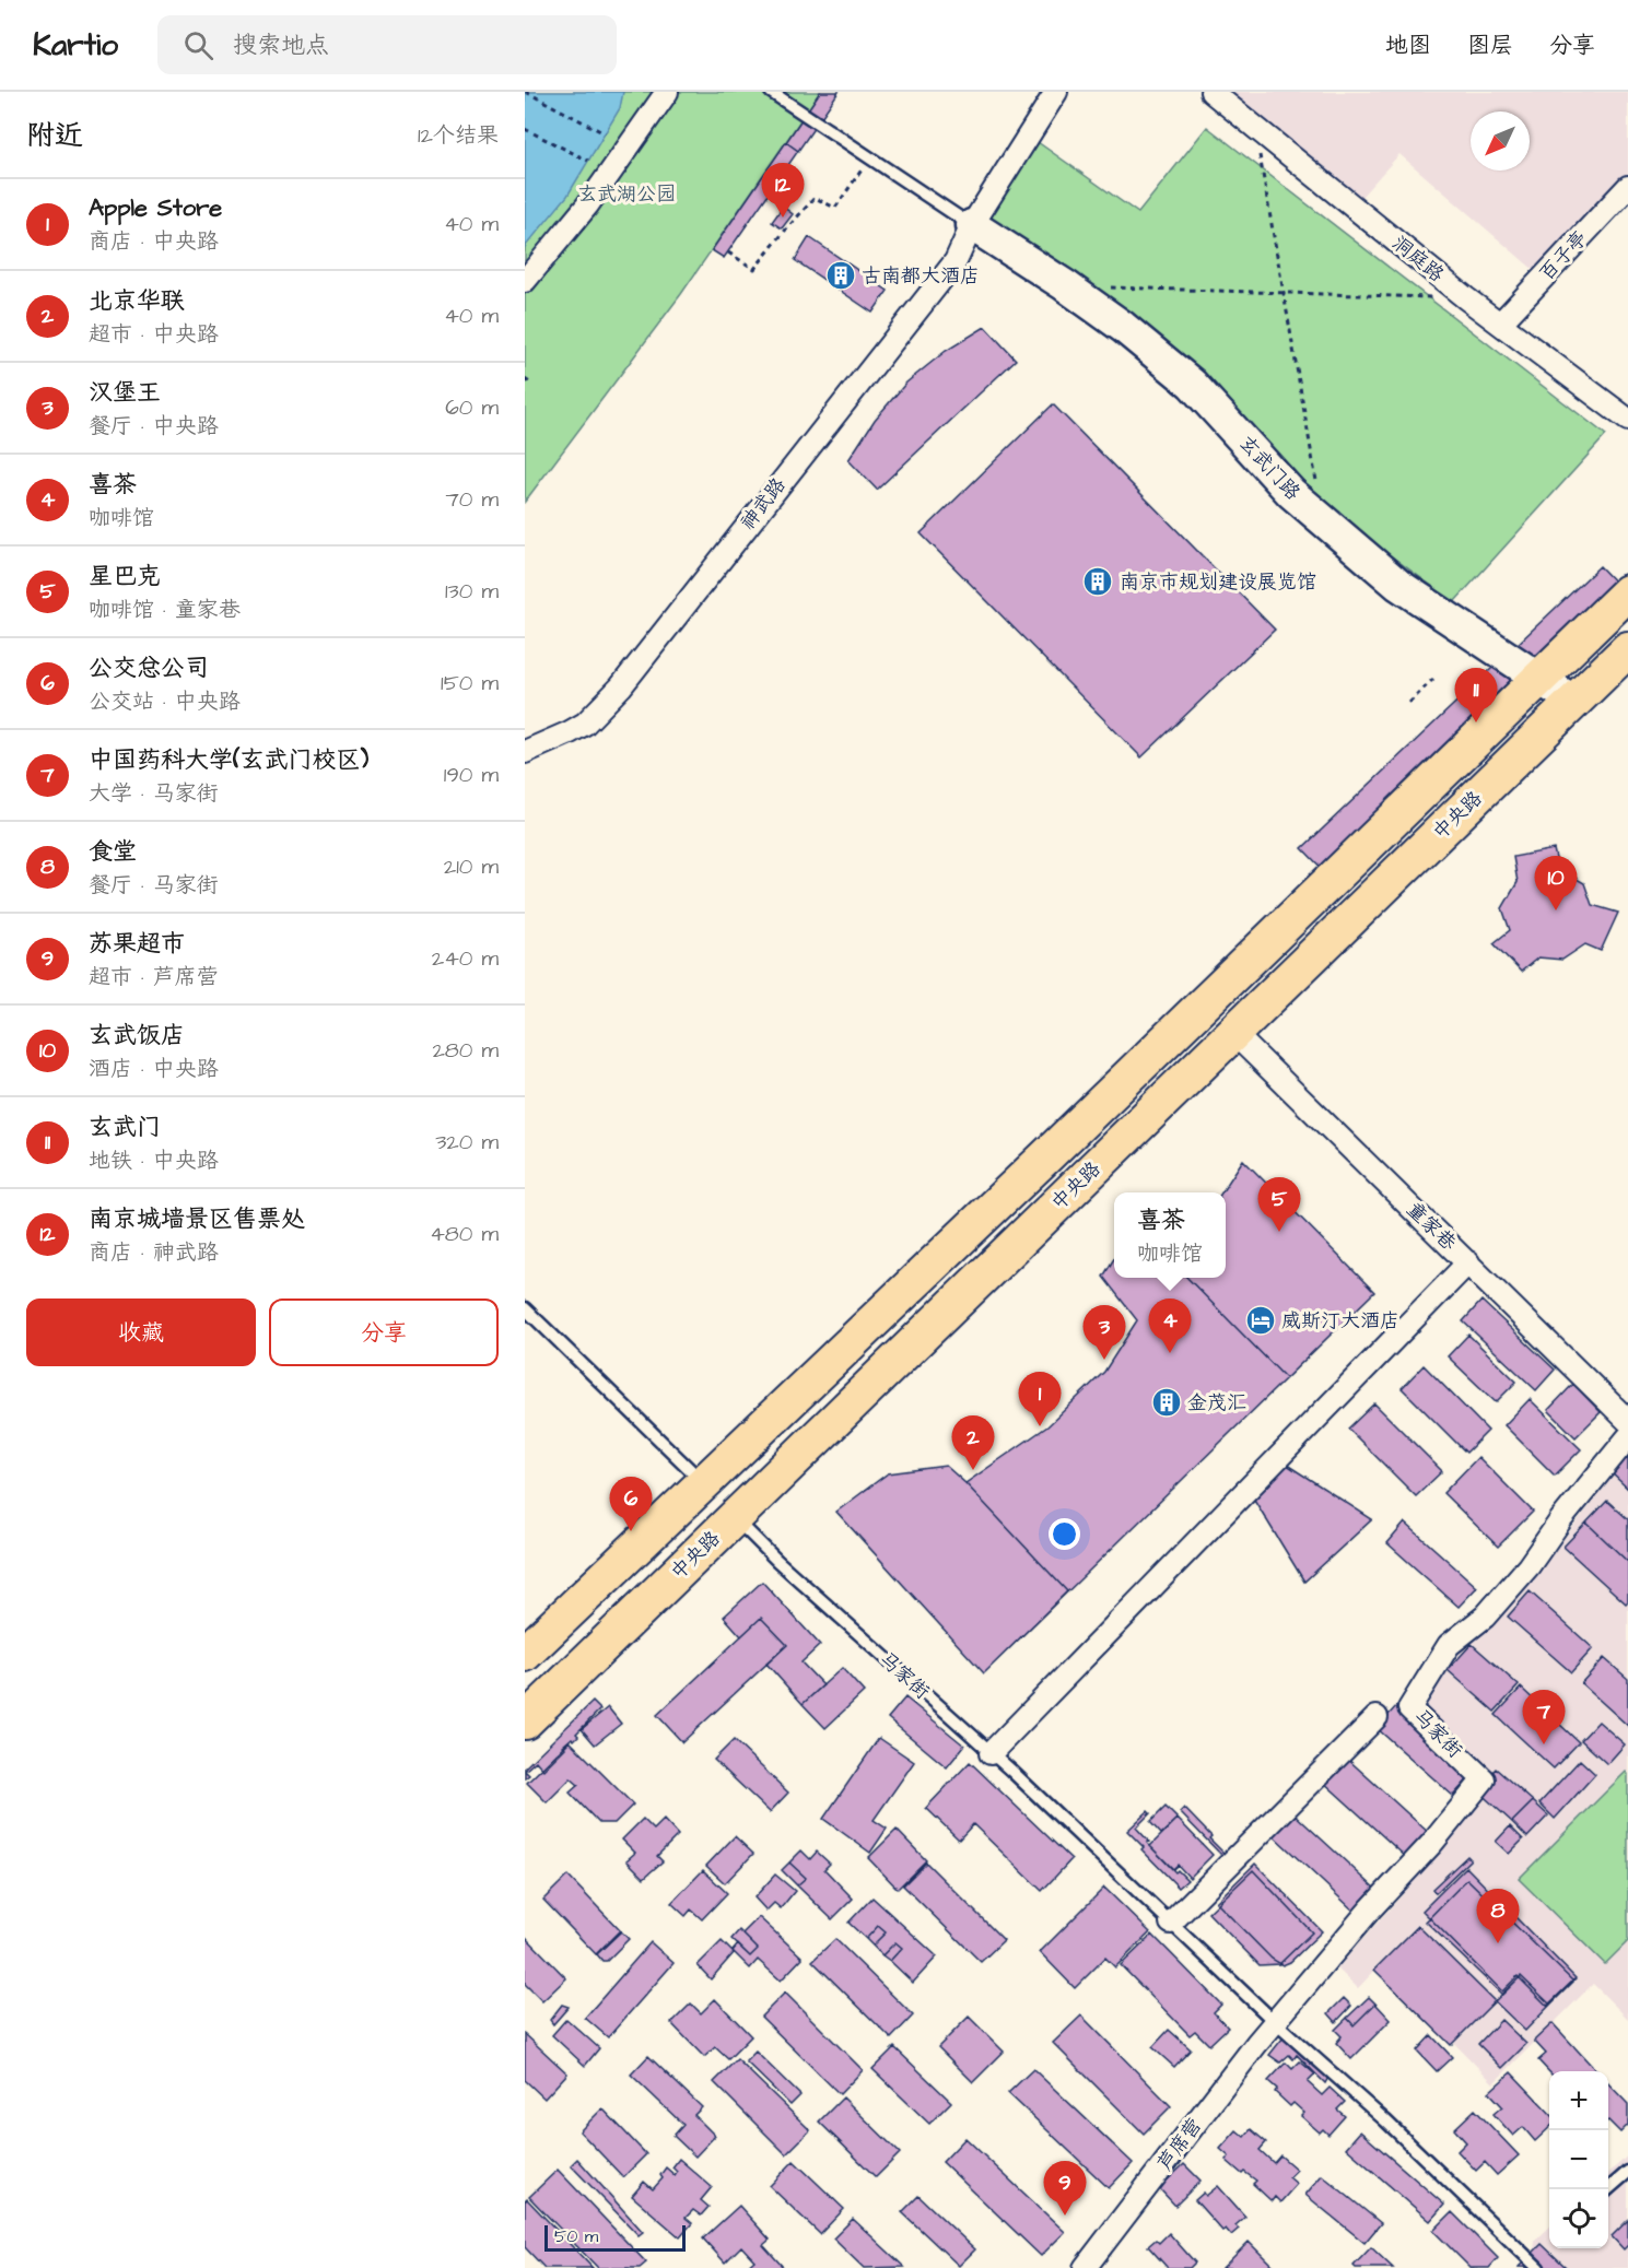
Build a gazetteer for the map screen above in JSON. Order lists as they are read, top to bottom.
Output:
{
  "streets": {
    "main road": ["中央路"],
    "street": [
      "百子亭",
      "洞庭路",
      "玄武门路",
      "神武路",
      "童家巷",
      "马家街",
      "芦席营"
    ]
  },
  "crossings": [
    ["百子亭", "洞庭路"],
    ["玄武门路", "神武路"],
    ["玄武门路", "中央路"],
    ["中央路", "童家巷"],
    ["中央路", "马家街"],
    ["马家街", "芦席营"]
  ],
  "parks": ["玄武湖公园"],
  "places": {
    "building": ["古南都大酒店", "南京市规划建设展览馆", "金茂汇"],
    "hotel": ["威斯汀大酒店"]
  },
  "scale_bar": "50 m",
  "north": "bottom left",
  "page": {
    "header": "Kartio",
    "search": "搜索地点",
    "nav": ["地图", "图层", "分享"],
    "heading": ["附近", "12个结果"],
    "pins": [
      "12",
      "11",
      "10",
      "5",
      "4",
      "3",
      "1",
      "2",
      "6",
      "7",
      "8",
      "9"
    ],
    "list": [
      {
        "mark": "1",
        "name": "Apple Store",
        "note": "商店 · 中央路",
        "value": "40 m"
      },
      {
        "mark": "2",
        "name": "北京华联",
        "note": "超市 · 中央路",
        "value": "40 m"
      },
      {
        "mark": "3",
        "name": "汉堡王",
        "note": "餐厅 · 中央路",
        "value": "60 m"
      },
      {
        "mark": "4",
        "name": "喜茶",
        "note": "咖啡馆",
        "value": "70 m"
      },
      {
        "mark": "5",
        "name": "星巴克",
        "note": "咖啡馆 · 童家巷",
        "value": "130 m"
      },
      {
        "mark": "6",
        "name": "公交总公司",
        "note": "公交站 · 中央路",
        "value": "150 m"
      },
      {
        "mark": "7",
        "name": "中国药科大学(玄武门校区)",
        "note": "大学 · 马家街",
        "value": "190 m"
      },
      {
        "mark": "8",
        "name": "食堂",
        "note": "餐厅 · 马家街",
        "value": "210 m"
      },
      {
        "mark": "9",
        "name": "苏果超市",
        "note": "超市 · 芦席营",
        "value": "240 m"
      },
      {
        "mark": "10",
        "name": "玄武饭店",
        "note": "酒店 · 中央路",
        "value": "280 m"
      },
      {
        "mark": "11",
        "name": "玄武门",
        "note": "地铁 · 中央路",
        "value": "320 m"
      },
      {
        "mark": "12",
        "name": "南京城墙景区售票处",
        "note": "商店 · 神武路",
        "value": "480 m"
      }
    ],
    "popup": ["喜茶", "咖啡馆"],
    "buttons": ["收藏", "分享"],
    "map_buttons": ["+", "−"],
    "scale": "50 m"
  }
}
